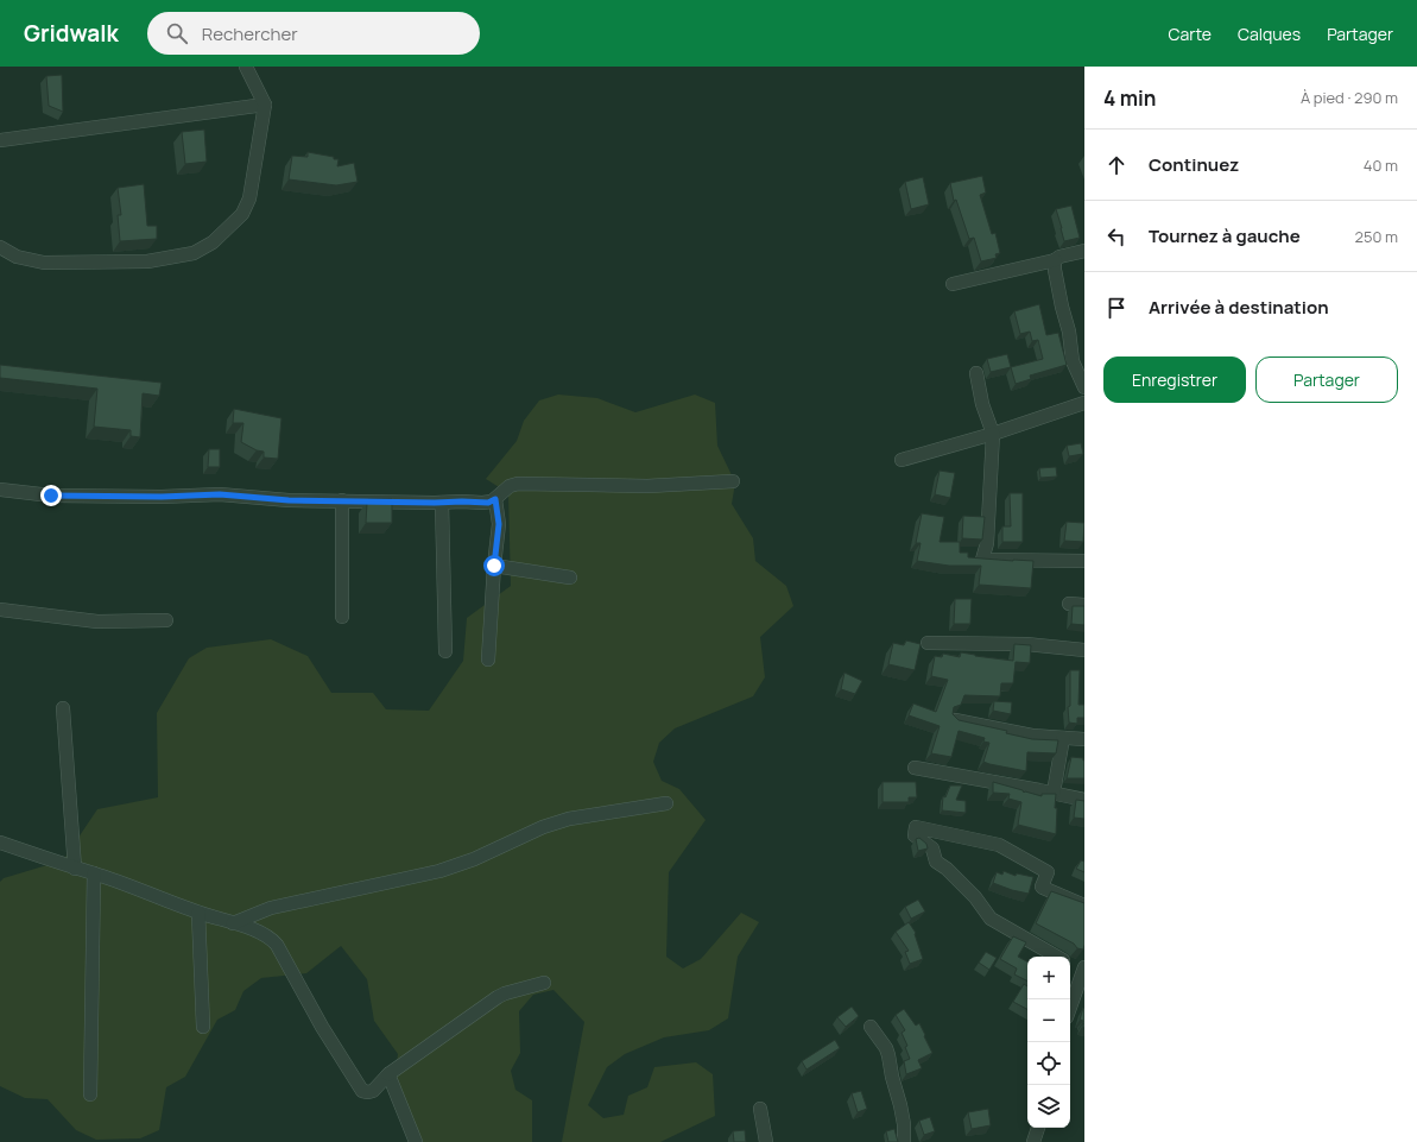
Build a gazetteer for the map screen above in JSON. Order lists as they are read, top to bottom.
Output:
{
  "page": {
    "header": "Gridwalk",
    "search": "Rechercher",
    "nav": ["Carte", "Calques", "Partager"],
    "heading": ["4 min", "À pied · 290 m"],
    "list": [
      ["Continuez", "40 m"],
      ["Tournez à gauche", "250 m"],
      "Arrivée à destination"
    ],
    "buttons": ["Enregistrer", "Partager"],
    "map_buttons": ["+", "−"]
  }
}
